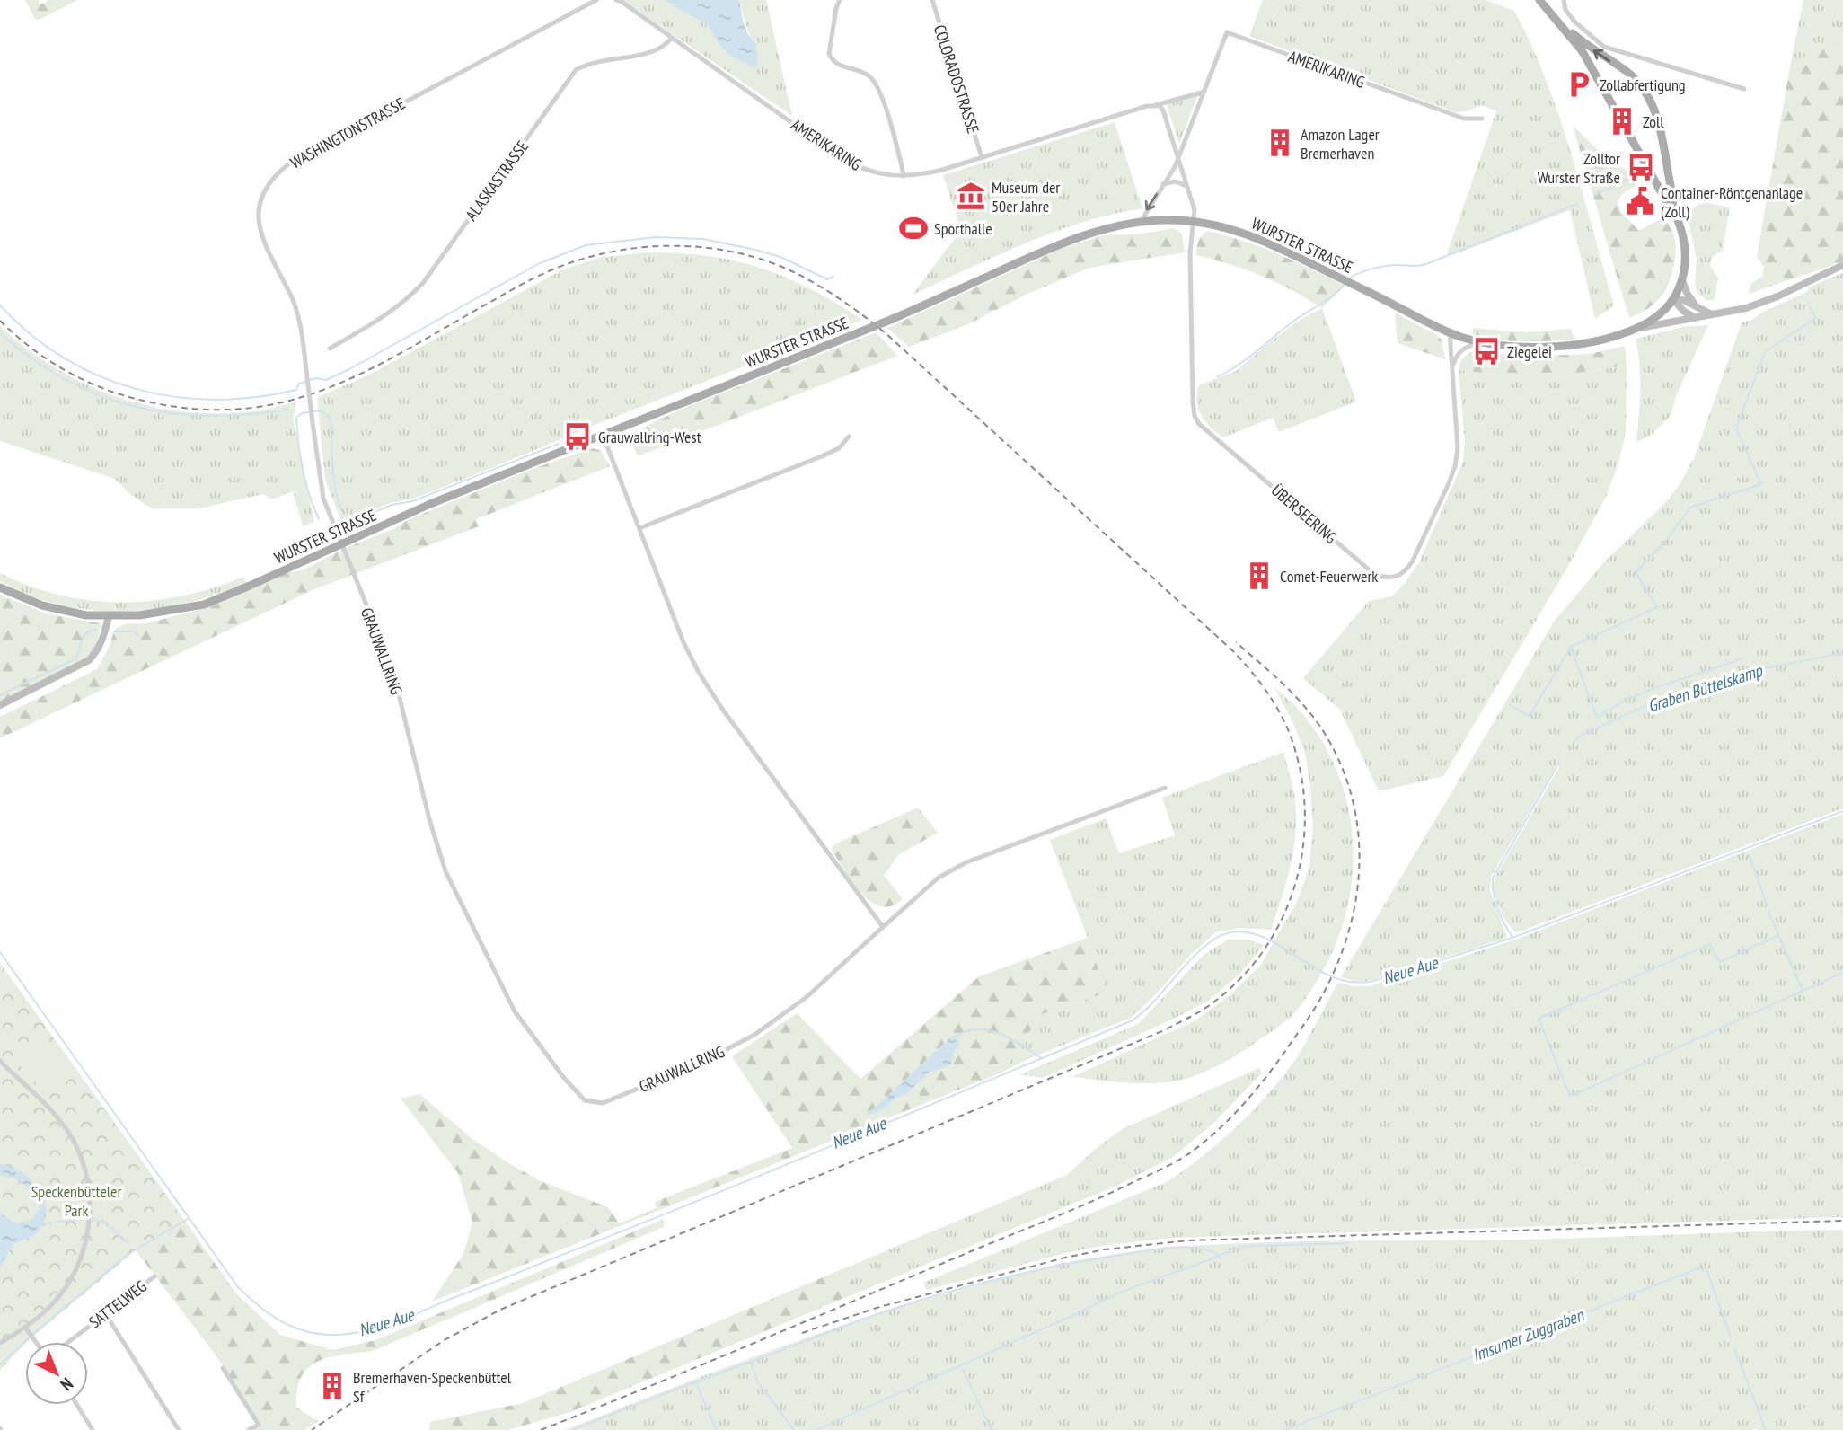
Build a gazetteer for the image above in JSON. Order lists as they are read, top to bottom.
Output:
{
  "streets": {
    "main road": ["WURSTER STRASSE"],
    "street": [
      "AMERIKARING",
      "COLORADOSTRASSE",
      "WASHINGTONSTRASSE",
      "ALASKASTRASSE",
      "ÜBERSEERING",
      "GRAUWALLRING",
      "SATTELWEG"
    ]
  },
  "crossings": [
    ["AMERIKARING", "COLORADOSTRASSE"],
    ["AMERIKARING", "ALASKASTRASSE"],
    ["AMERIKARING", "WURSTER STRASSE"],
    ["WASHINGTONSTRASSE", "WURSTER STRASSE"],
    ["WASHINGTONSTRASSE", "GRAUWALLRING"],
    ["WURSTER STRASSE", "ÜBERSEERING"],
    ["WURSTER STRASSE", "GRAUWALLRING"]
  ],
  "water": ["Graben Büttelskamp", "Neue Aue", "Imsumer Zuggraben"],
  "parks": ["Speckenbütteler Park"],
  "places": {
    "parking": ["Zollabfertigung"],
    "building": [
      "Zoll",
      "Amazon Lager Bremerhaven",
      "Comet-Feuerwerk",
      "Bremerhaven-Speckenbüttel Sf"
    ],
    "bus stop": ["Zolltor Wurster Straße", "Ziegelei", "Grauwallring-West"],
    "museum": ["Museum der 50er Jahre"],
    "public building": ["Container-Röntgenanlage (Zoll)"],
    "sports": ["Sporthalle"]
  },
  "north": "bottom right"
}
